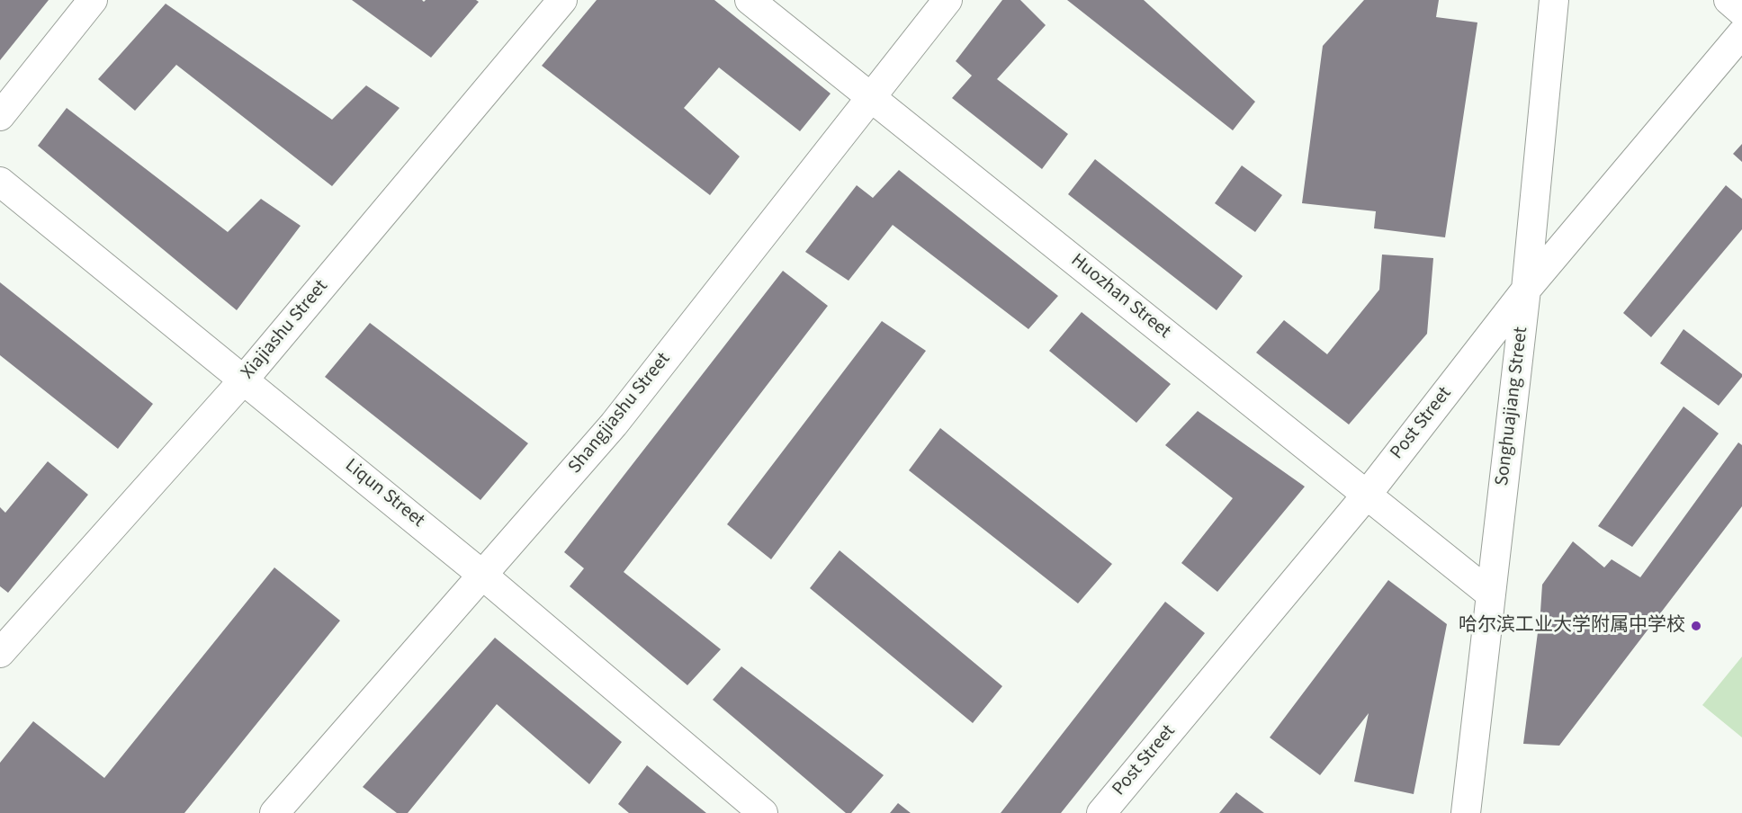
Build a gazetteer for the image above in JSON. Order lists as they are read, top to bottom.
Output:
{
  "streets": {
    "street": [
      "Huozhan Street",
      "Xiajiashu Street",
      "Songhuajiang Street",
      "Shangjiashu Street",
      "Post Street",
      "Liqun Street"
    ]
  },
  "crossings": [
    ["Huozhan Street", "Songhuajiang Street"],
    ["Huozhan Street", "Shangjiashu Street"],
    ["Huozhan Street", "Post Street"],
    ["Xiajiashu Street", "Liqun Street"],
    ["Songhuajiang Street", "Post Street"],
    ["Shangjiashu Street", "Liqun Street"]
  ],
  "places": ["哈尔滨工业大学附属中学校"]
}
